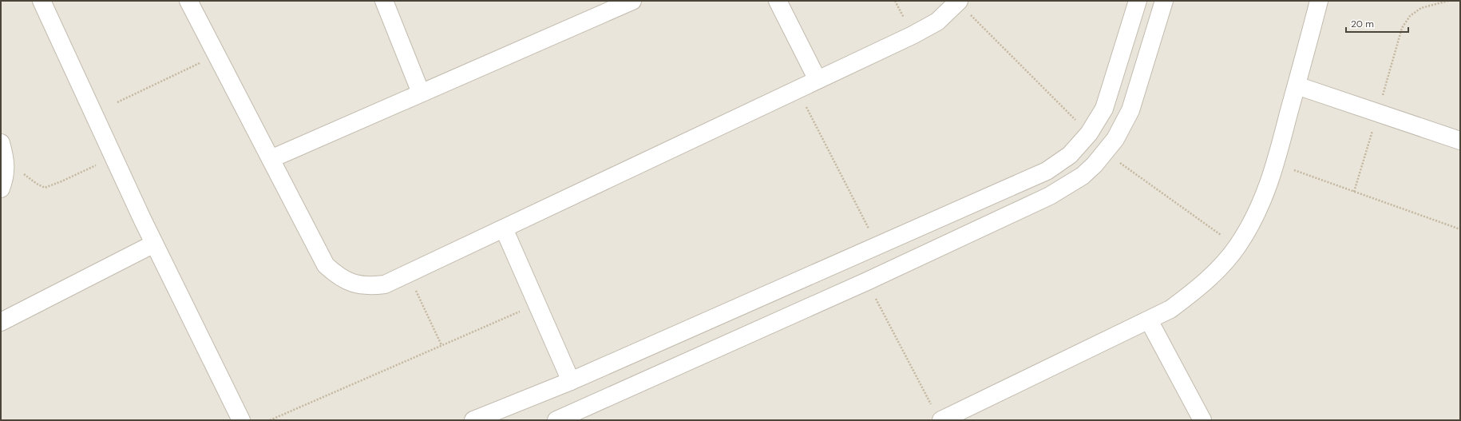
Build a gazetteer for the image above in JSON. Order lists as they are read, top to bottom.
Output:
{
  "scale_bar": "20 m"
}
